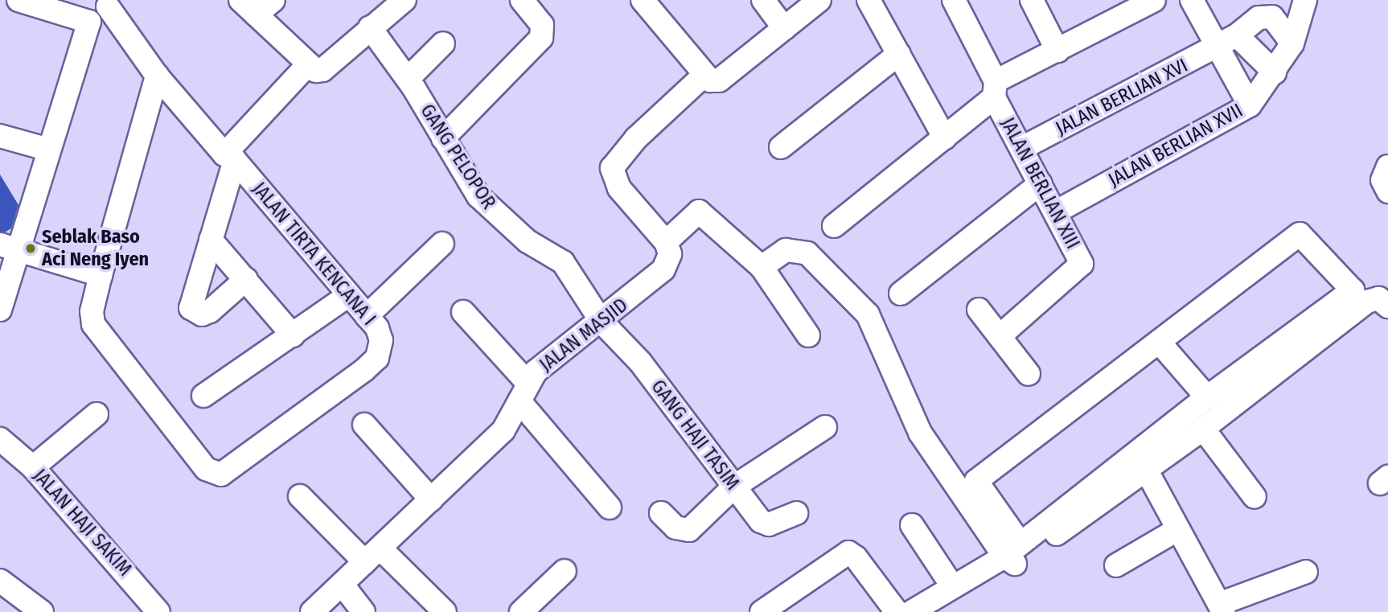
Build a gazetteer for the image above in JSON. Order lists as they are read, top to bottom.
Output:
{
  "streets": {
    "street": [
      "JALAN BERLIAN XVI",
      "JALAN BERLIAN XVII",
      "GANG PELOPOR",
      "JALAN BERLIAN XIII",
      "JALAN TIRTA KENCANA I",
      "JALAN MASJID",
      "GANG HAJI TASIM",
      "JALAN HAJI SAKIM"
    ]
  },
  "crossings": [
    ["JALAN BERLIAN XVI", "JALAN BERLIAN XVII"],
    ["JALAN BERLIAN XVI", "JALAN BERLIAN XIII"],
    ["JALAN BERLIAN XVII", "JALAN BERLIAN XIII"],
    ["GANG PELOPOR", "JALAN MASJID"],
    ["GANG PELOPOR", "GANG HAJI TASIM"],
    ["JALAN MASJID", "GANG HAJI TASIM"]
  ],
  "places": ["Seblak Baso Aci Neng Iyen"]
}
